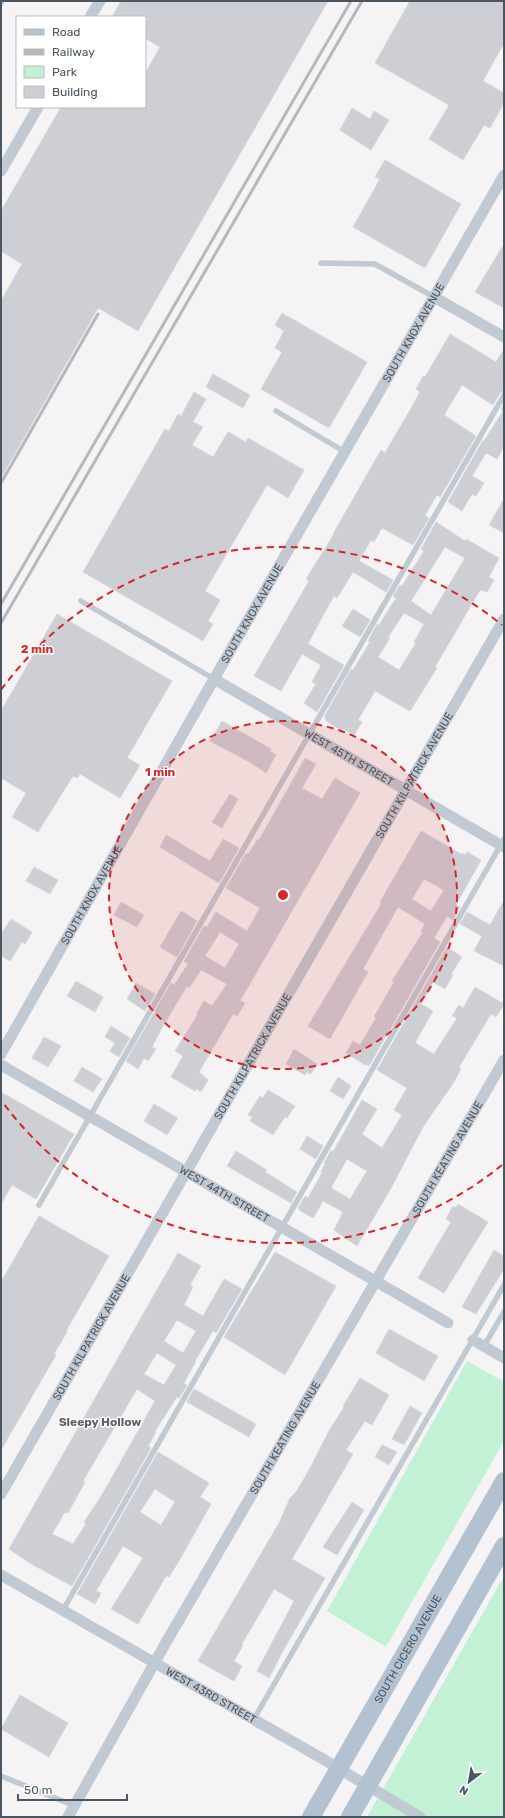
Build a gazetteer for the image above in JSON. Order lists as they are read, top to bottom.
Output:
{
  "streets": {
    "main road": ["SOUTH CICERO AVENUE"],
    "street": [
      "SOUTH KNOX AVENUE",
      "WEST 45TH STREET",
      "SOUTH KILPATRICK AVENUE",
      "SOUTH KEATING AVENUE",
      "WEST 44TH STREET",
      "WEST 43RD STREET"
    ]
  },
  "crossings": [
    ["SOUTH KNOX AVENUE", "WEST 45TH STREET"],
    ["WEST 45TH STREET", "SOUTH KILPATRICK AVENUE"],
    ["SOUTH KILPATRICK AVENUE", "WEST 44TH STREET"],
    ["SOUTH KEATING AVENUE", "WEST 44TH STREET"],
    ["SOUTH KEATING AVENUE", "WEST 43RD STREET"],
    ["SOUTH CICERO AVENUE", "WEST 43RD STREET"]
  ],
  "districts": ["Sleepy Hollow"],
  "legend": [
    "Road",
    "Railway",
    "Park",
    "Building"
  ],
  "scale_bar": "50 m",
  "north": "bottom left",
  "rings": ["2 min", "1 min"]
}
